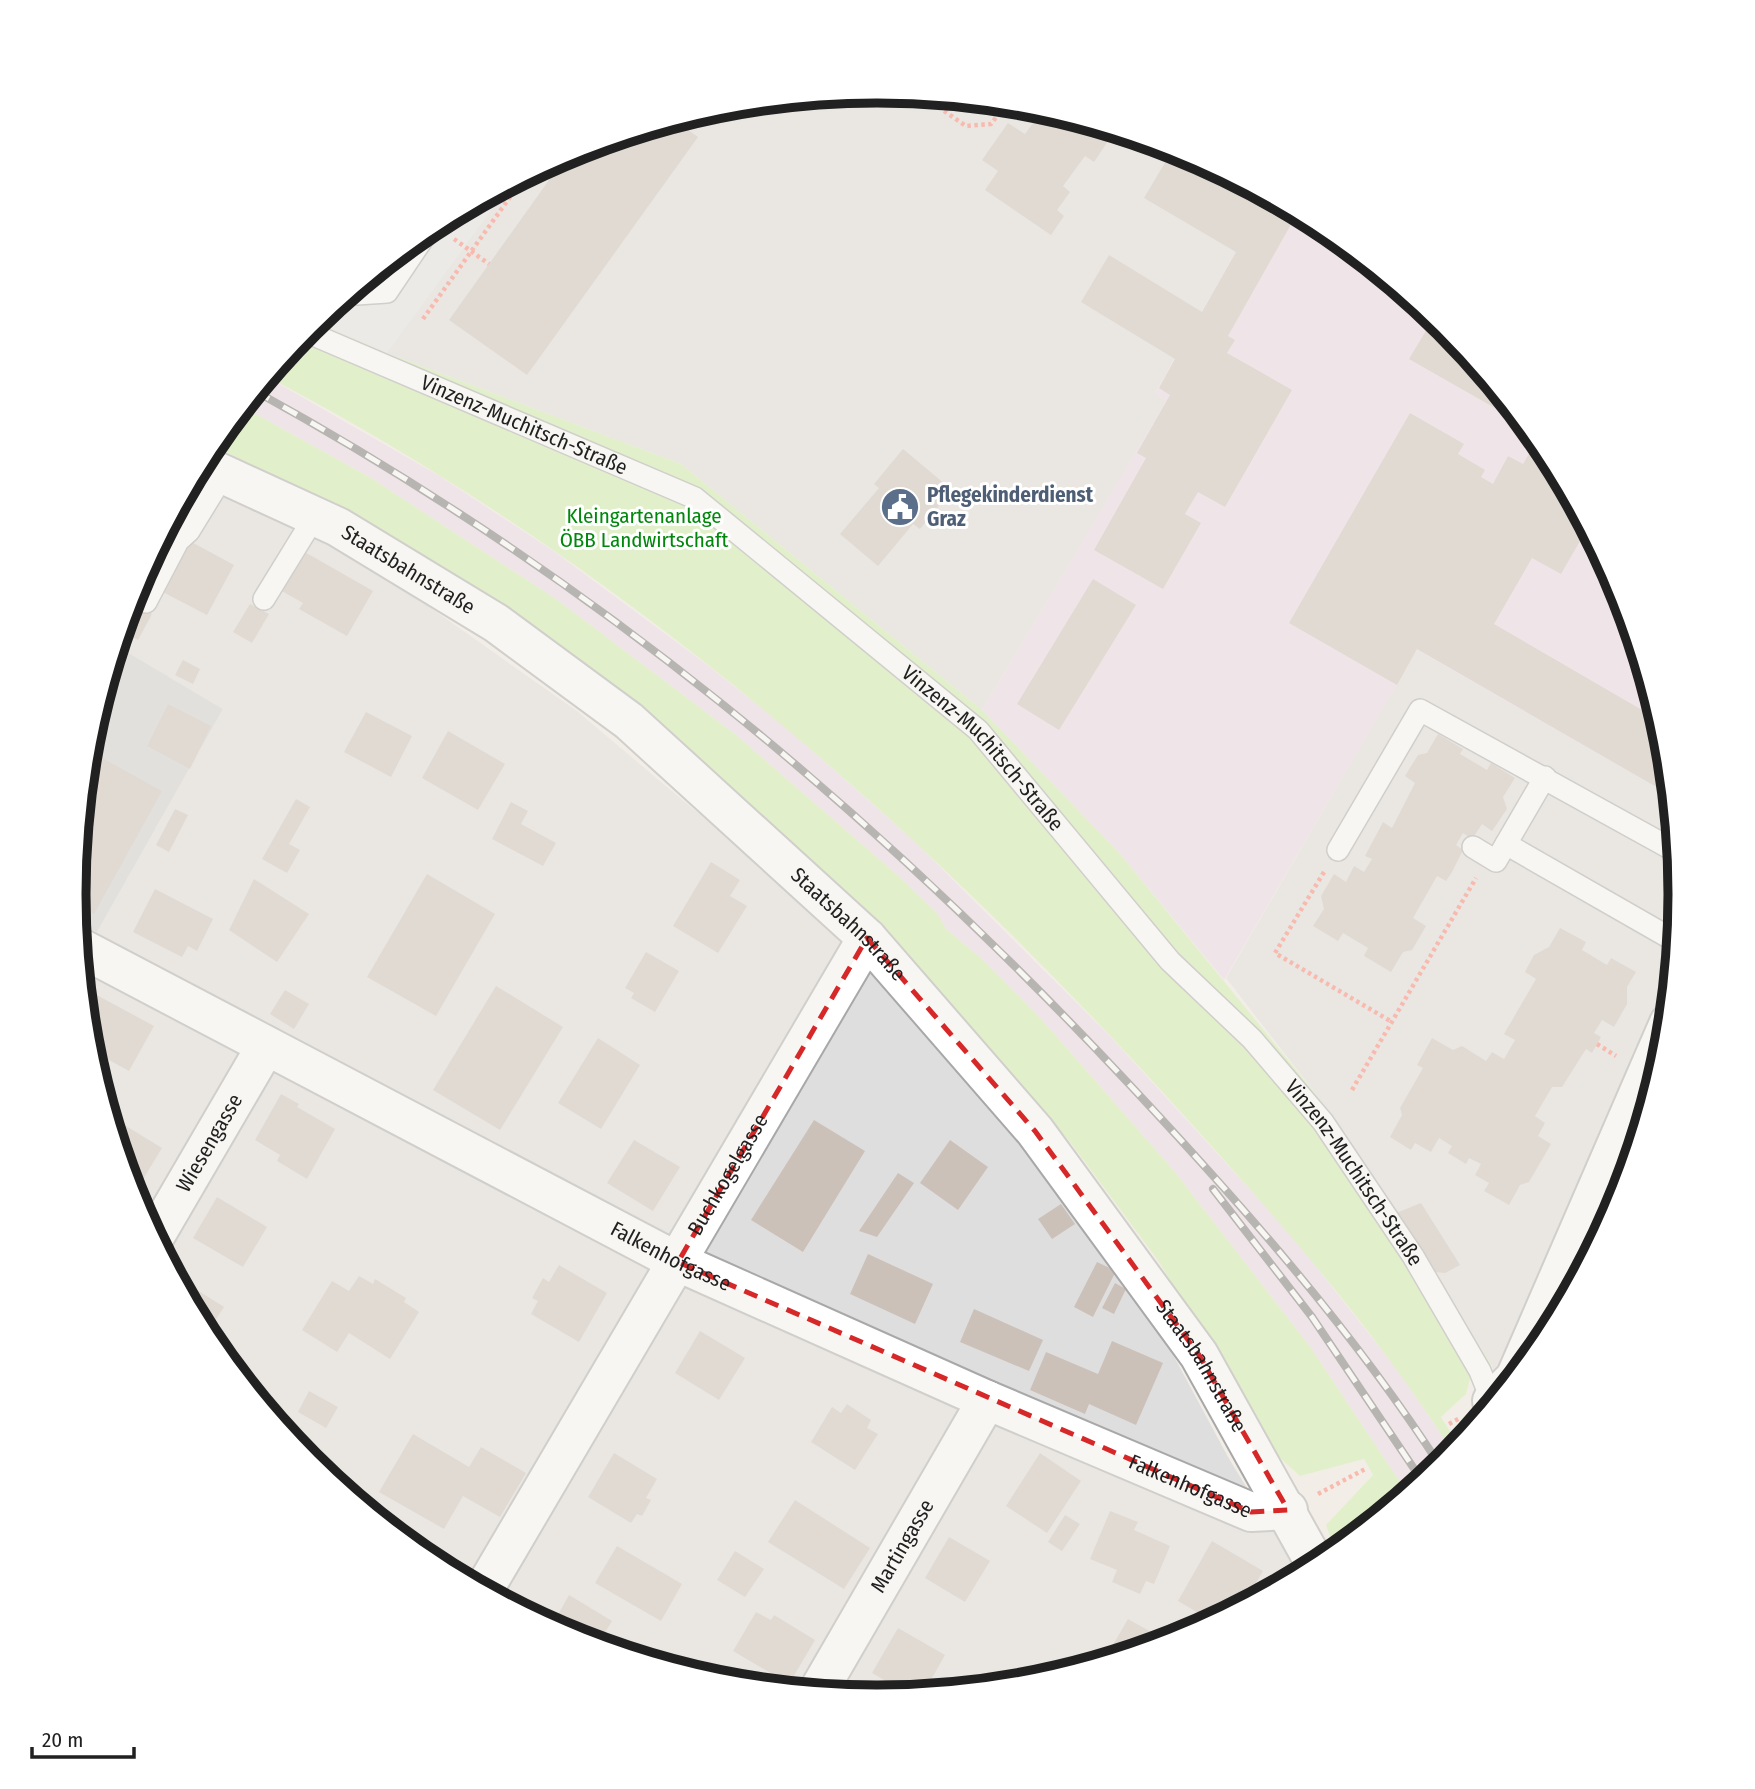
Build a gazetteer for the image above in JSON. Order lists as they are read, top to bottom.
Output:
{
  "streets": {
    "street": [
      "Staatsbahnstraße",
      "Wiesengasse",
      "Buchkogelgasse",
      "Falkenhofgasse",
      "Martingasse"
    ],
    "lane": ["Vinzenz-Muchitsch-Straße"]
  },
  "crossings": [
    ["Staatsbahnstraße", "Buchkogelgasse"],
    ["Staatsbahnstraße", "Falkenhofgasse"],
    ["Wiesengasse", "Falkenhofgasse"],
    ["Buchkogelgasse", "Falkenhofgasse"],
    ["Falkenhofgasse", "Martingasse"]
  ],
  "parks": ["Kleingartenanlage ÖBB Landwirtschaft"],
  "places": {
    "public building": ["Pflegekinderdienst Graz"]
  },
  "scale_bar": "20 m"
}
